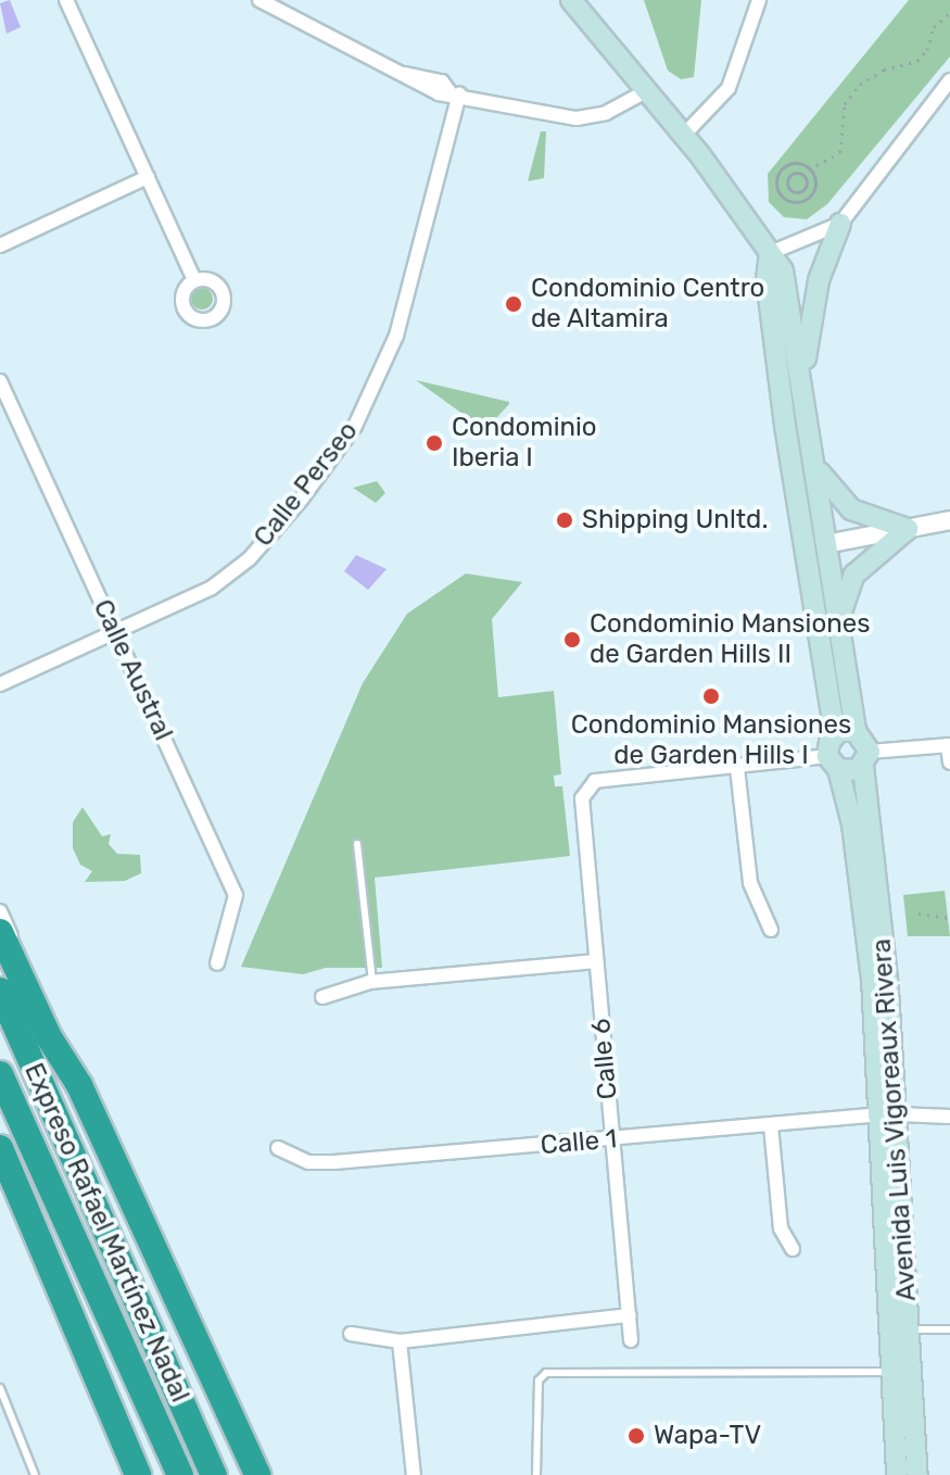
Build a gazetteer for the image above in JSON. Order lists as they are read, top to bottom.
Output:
{
  "streets": {
    "highway": ["Expreso Rafael Martínez Nadal"],
    "main road": ["Avenida Luis Vigoreaux Rivera"],
    "street": [
      "Calle Perseo",
      "Calle Austral",
      "Calle 6",
      "Calle 1"
    ]
  },
  "crossings": [
    ["Calle Perseo", "Calle Austral"],
    ["Calle 6", "Calle 1"],
    ["Avenida Luis Vigoreaux Rivera", "Calle 1"]
  ],
  "places": [
    "Condominio Centro de Altamira",
    "Condominio Iberia I",
    "Shipping Unltd.",
    "Condominio Mansiones de Garden Hills II",
    "Condominio Mansiones de Garden Hills I",
    "Wapa-TV"
  ]
}
